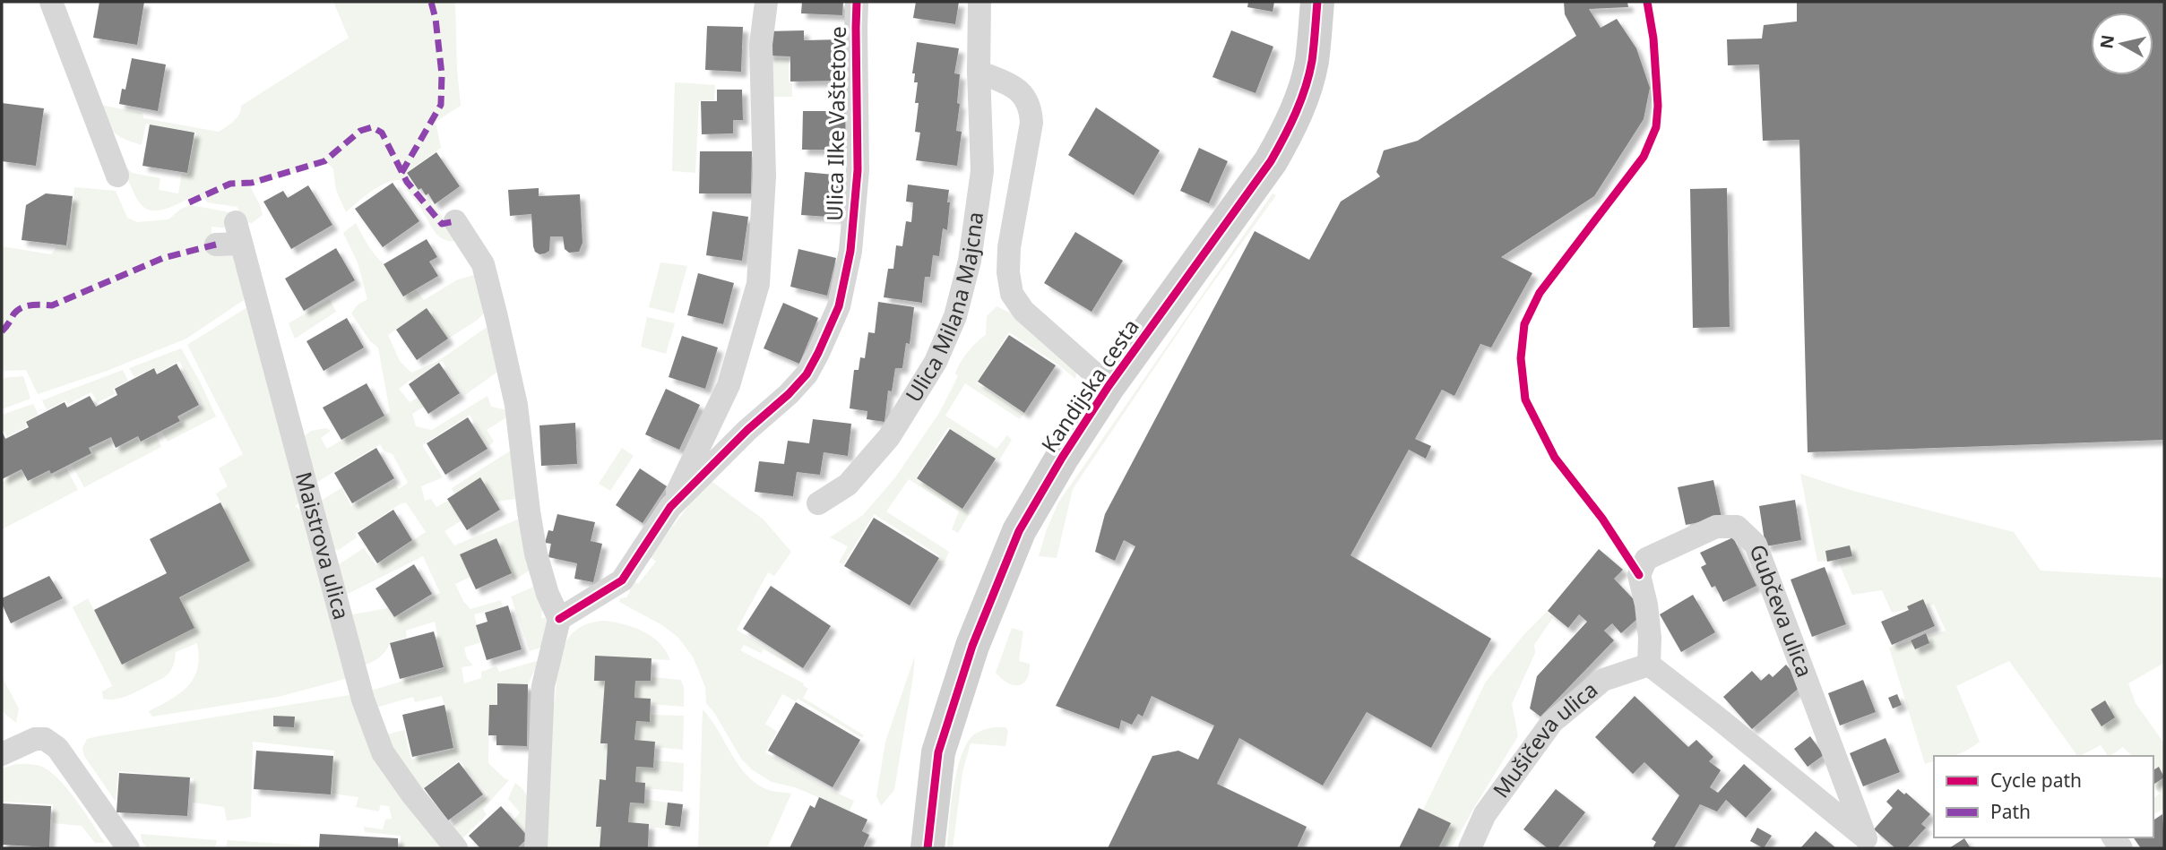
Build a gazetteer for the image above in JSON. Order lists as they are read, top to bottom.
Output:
{
  "streets": {
    "main road": ["Kandijska cesta"],
    "street": [
      "Ulica Ilke Vaštetove",
      "Ulica Milana Majcna",
      "Maistrova ulica",
      "Gubčeva ulica",
      "Mušičeva ulica"
    ]
  },
  "crossings": [
    ["Ulica Milana Majcna", "Kandijska cesta"],
    ["Gubčeva ulica", "Mušičeva ulica"]
  ],
  "legend": ["Cycle path", "Path"],
  "north": "left"
}
